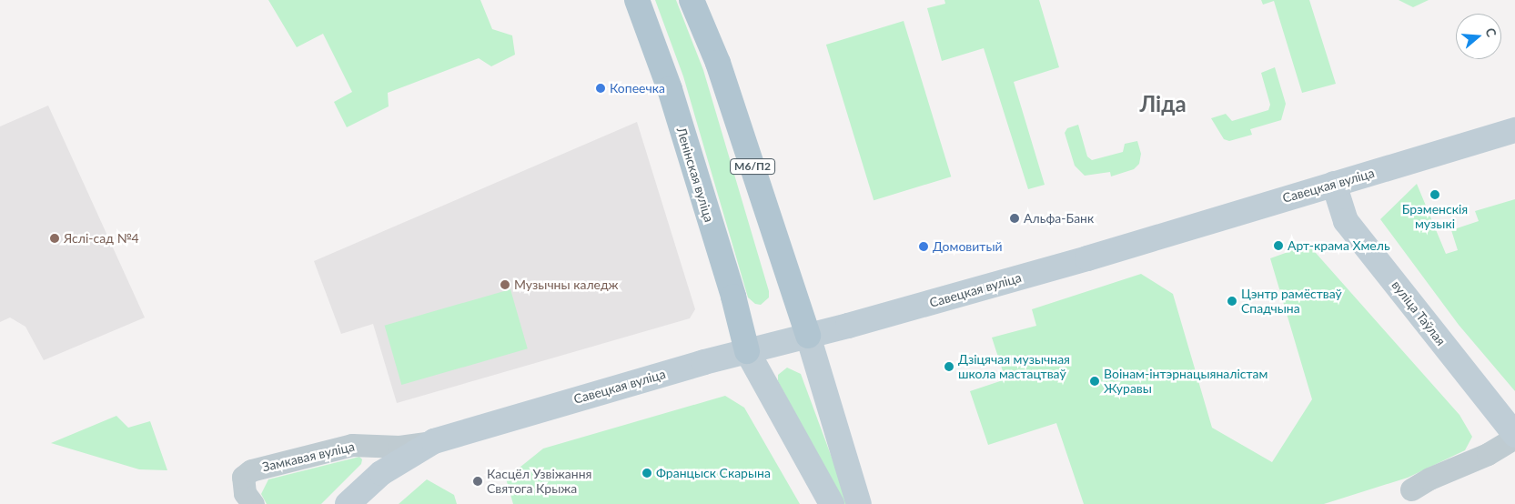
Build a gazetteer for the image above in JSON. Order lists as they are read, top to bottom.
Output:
{
  "streets": {
    "main road": [
      "М6/П2",
      "Ленінская вуліца",
      "Савецкая вуліца",
      "вуліца Таўлая"
    ],
    "street": ["Замкавая вуліца"]
  },
  "crossings": [
    ["М6/П2", "Савецкая вуліца"],
    ["Ленінская вуліца", "Савецкая вуліца"],
    ["Савецкая вуліца", "вуліца Таўлая"],
    ["Савецкая вуліца", "Замкавая вуліца"]
  ],
  "districts": ["Ліда"],
  "places": [
    "Копеечка",
    "Брэменскія музыкі",
    "Альфа-Банк",
    "Яслі-сад №4",
    "Арт-крама Хмель",
    "Домовитый",
    "Музычны каледж",
    "Цэнтр рамёстваў Спадчына",
    "Дзіцячая музычная школа мастацтваў",
    "Воінам-інтэрнацыяналістам Журавы",
    "Францыск Скарына",
    "Касцёл Узвіжання Святога Крыжа"
  ],
  "north": "right"
}
